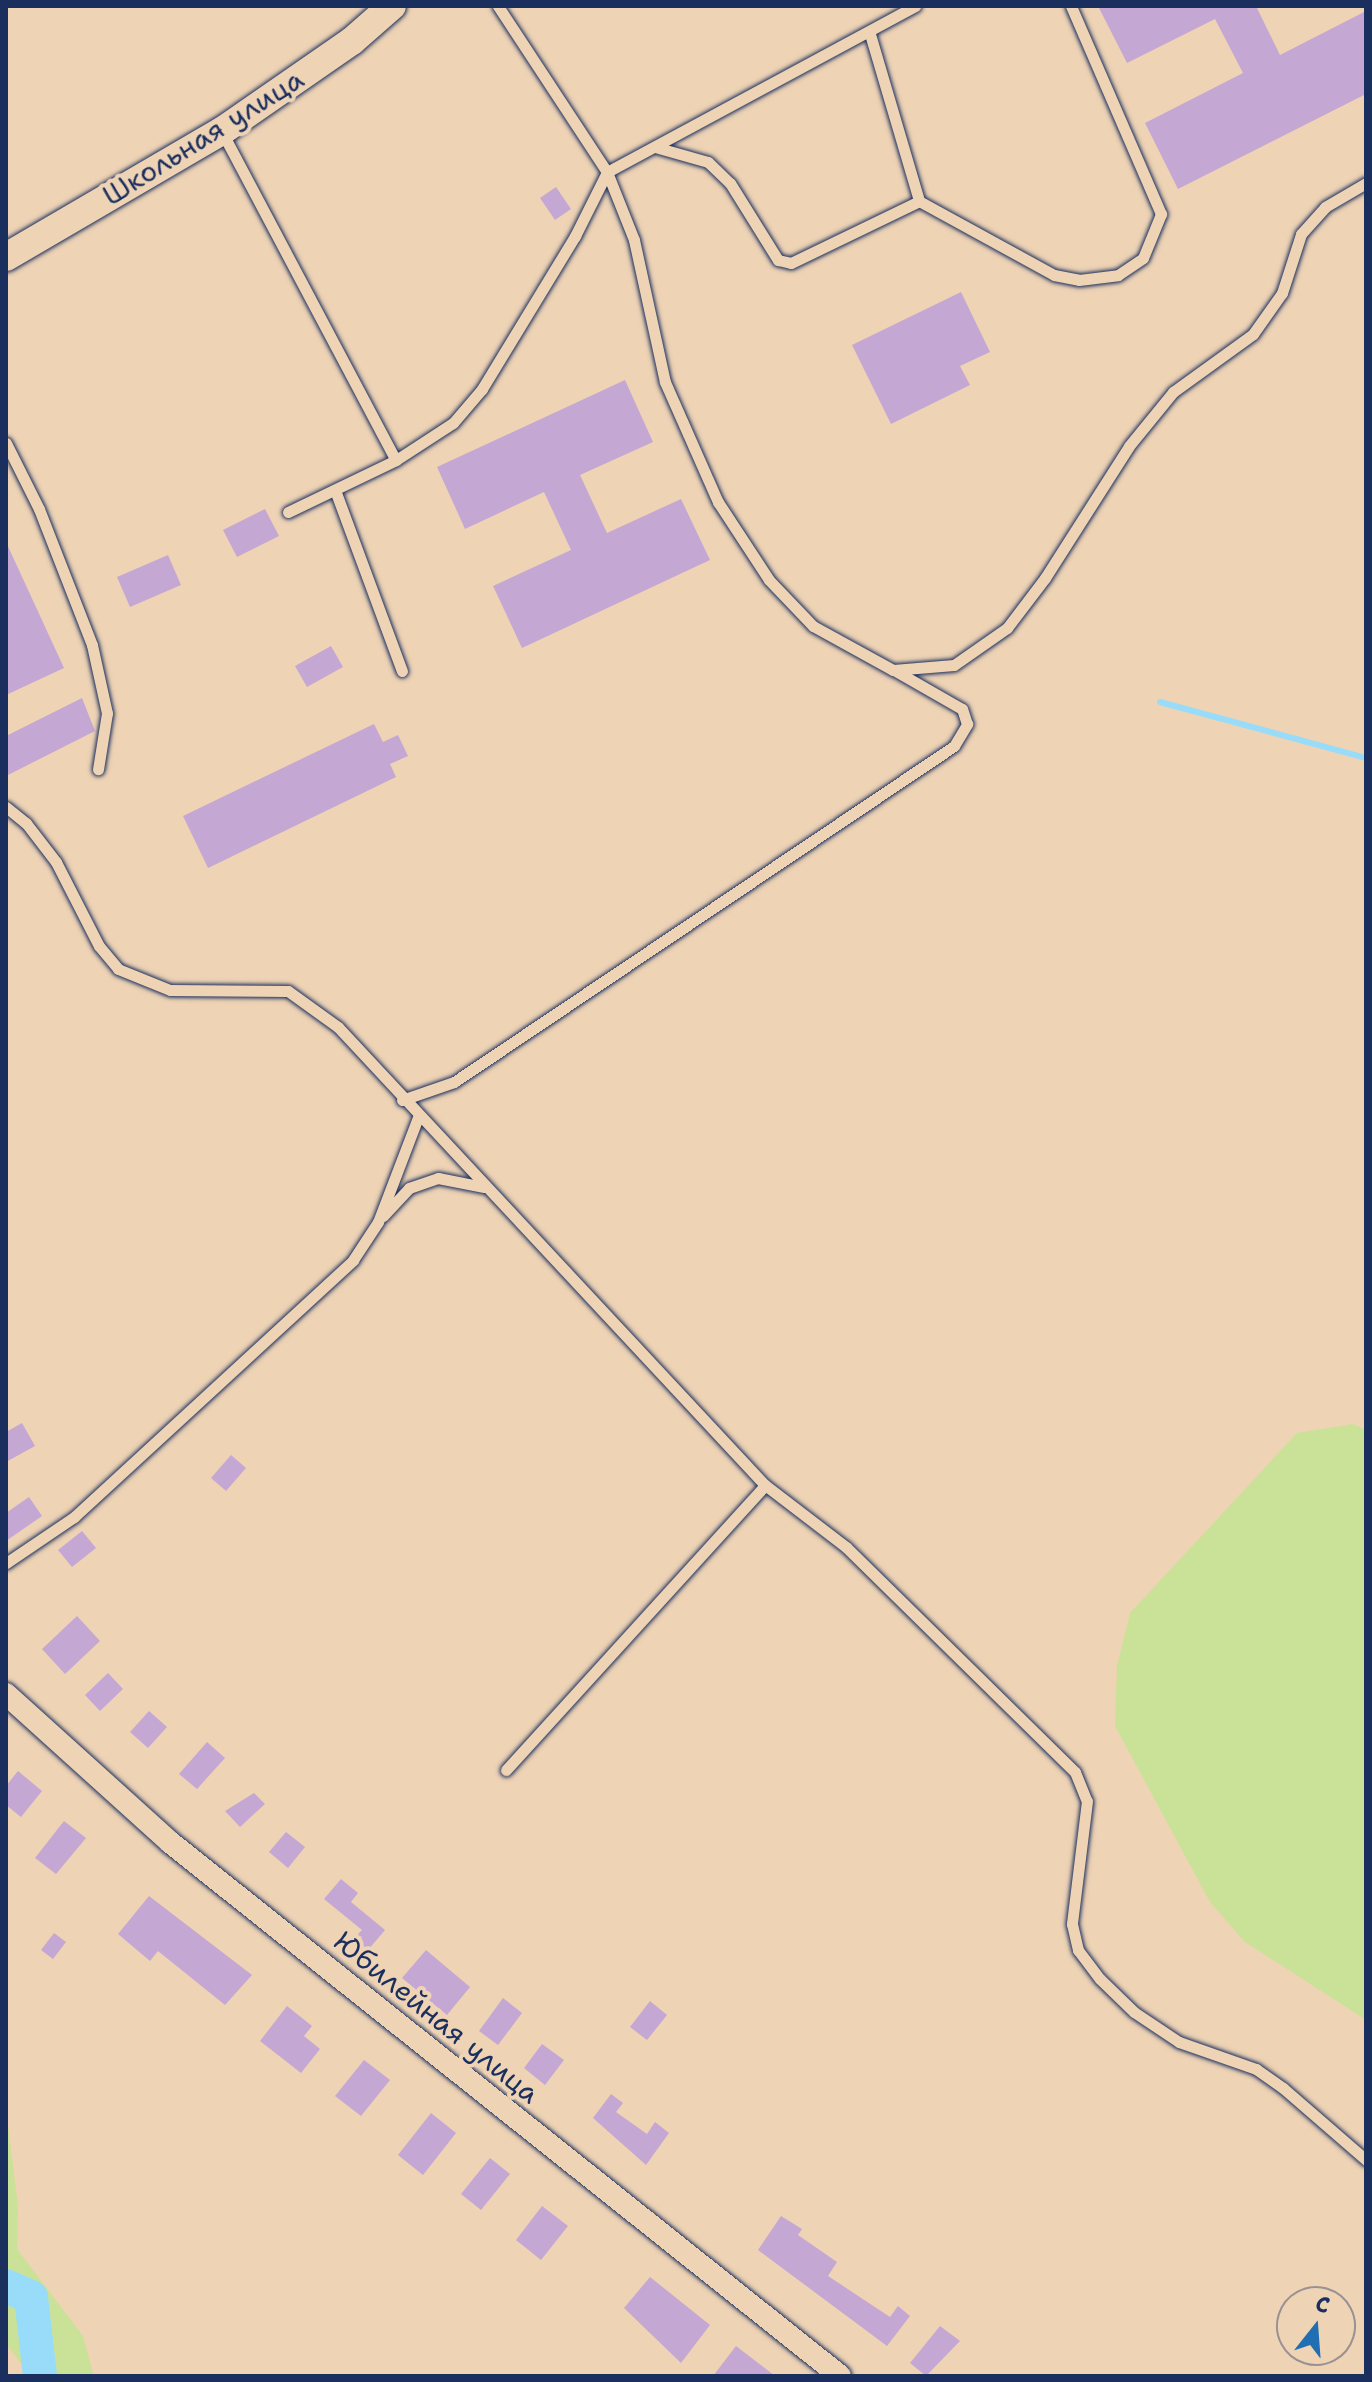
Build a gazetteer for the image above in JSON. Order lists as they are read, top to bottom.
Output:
{
  "streets": {
    "street": ["Школьная улица", "Юбилейная улица"]
  },
  "north": "top"
}
